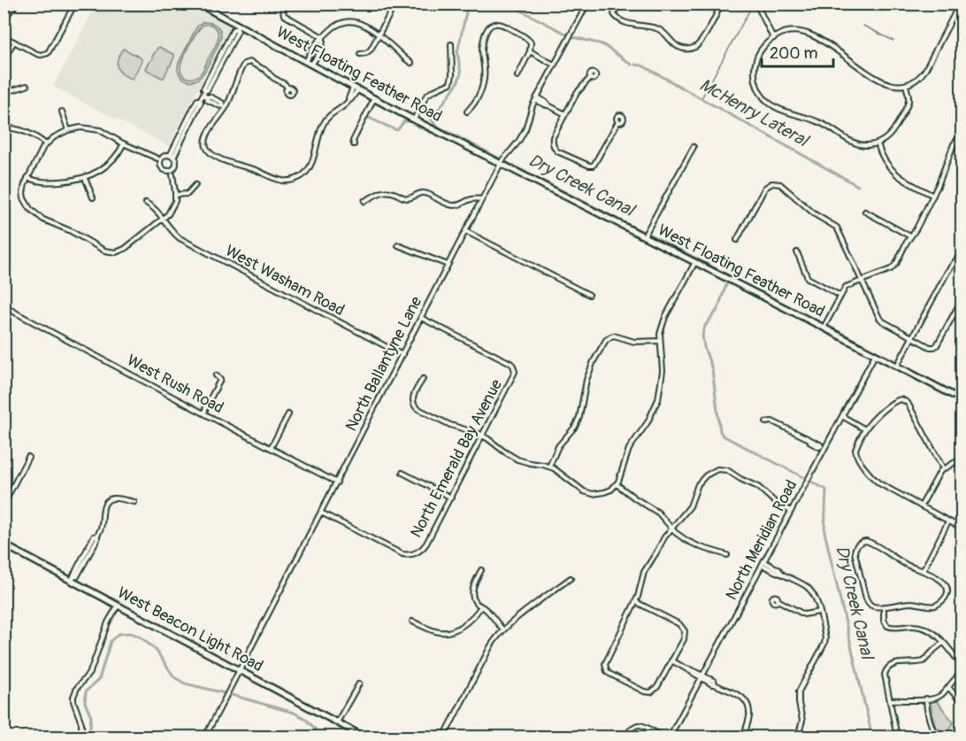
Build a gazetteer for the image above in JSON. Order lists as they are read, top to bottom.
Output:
{
  "streets": {
    "main road": ["West Floating Feather Road", "West Beacon Light Road"],
    "street": [
      "West Washam Road",
      "North Ballantyne Lane",
      "West Rush Road",
      "North Emerald Bay Avenue",
      "North Meridian Road"
    ]
  },
  "crossings": [
    ["West Floating Feather Road", "North Ballantyne Lane"],
    ["West Floating Feather Road", "North Meridian Road"],
    ["West Washam Road", "North Ballantyne Lane"],
    ["North Ballantyne Lane", "West Rush Road"],
    ["North Ballantyne Lane", "North Emerald Bay Avenue"],
    ["North Ballantyne Lane", "West Beacon Light Road"]
  ],
  "water": ["McHenry Lateral", "Dry Creek Canal"],
  "scale_bar": "200 m"
}
